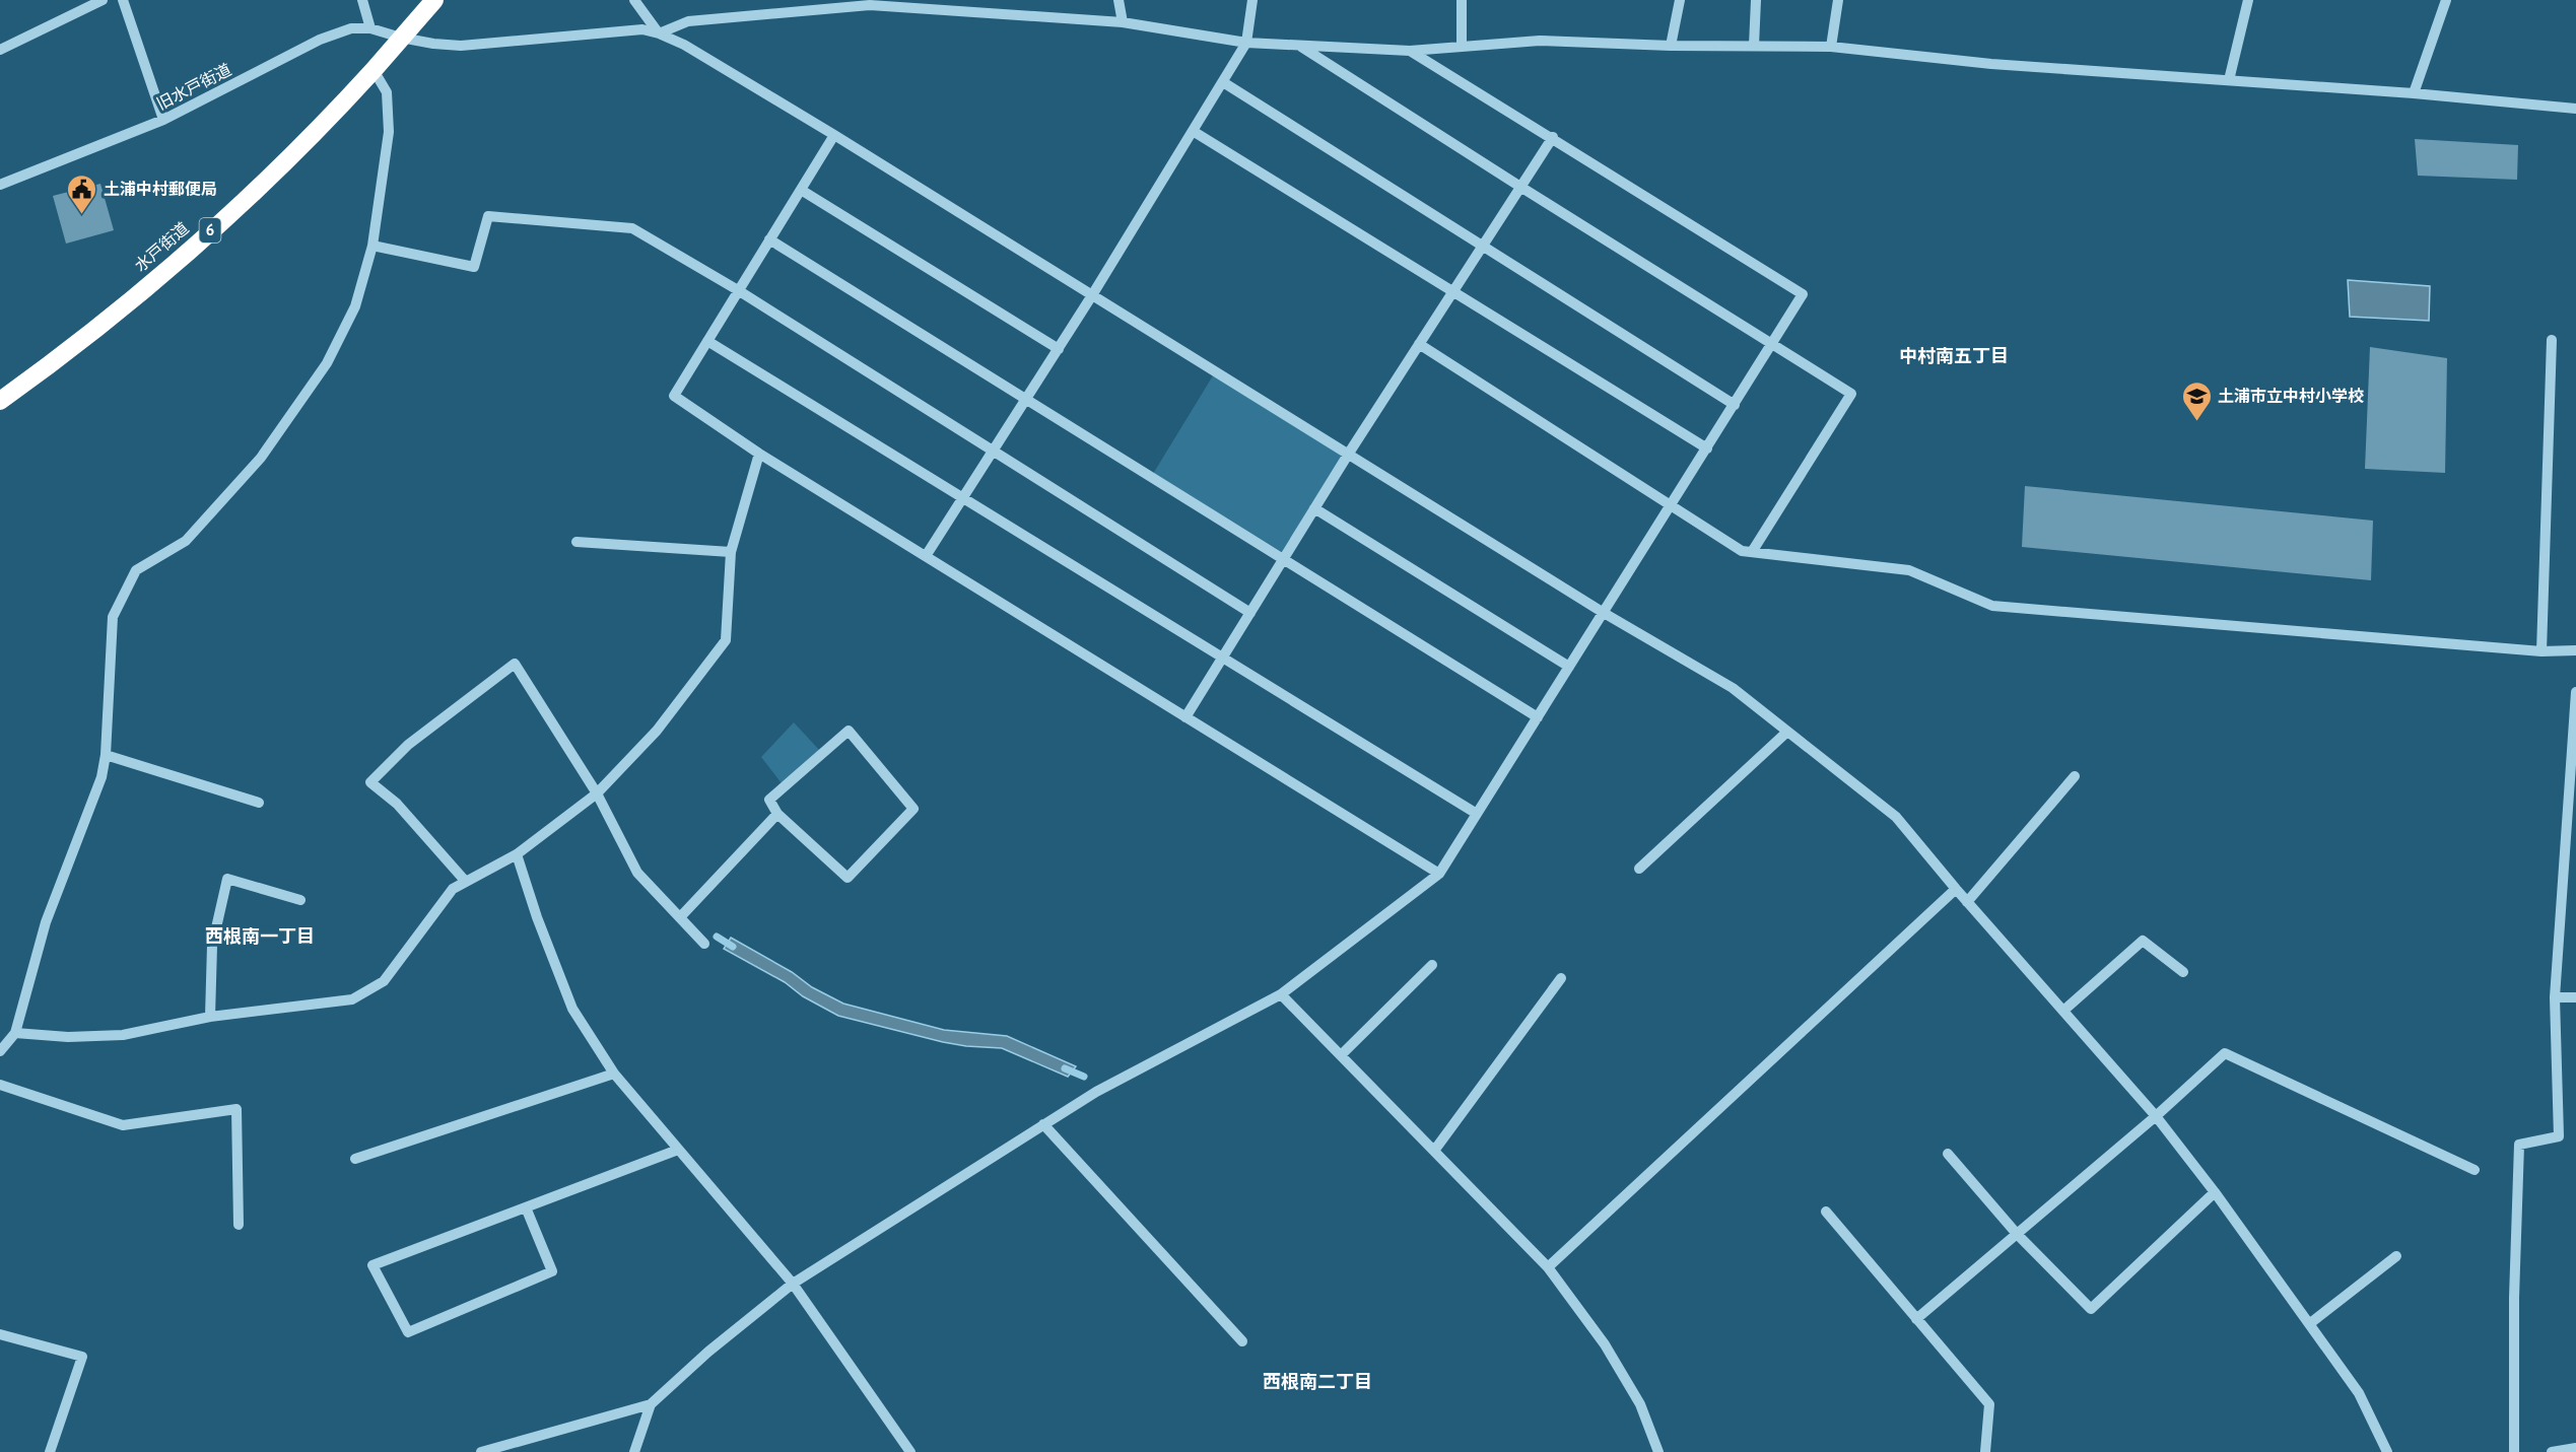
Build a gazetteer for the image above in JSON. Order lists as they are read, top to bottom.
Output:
{
  "streets": {
    "highway": ["6", "水戸街道"],
    "street": ["旧水戸街道"]
  },
  "crossings": [
    ["旧水戸街道", "水戸街道"]
  ],
  "districts": ["中村南五丁目", "西根南一丁目", "西根南二丁目"],
  "places": {
    "public building": ["土浦中村郵便局"],
    "school or university": ["土浦市立中村小学校"]
  }
}
